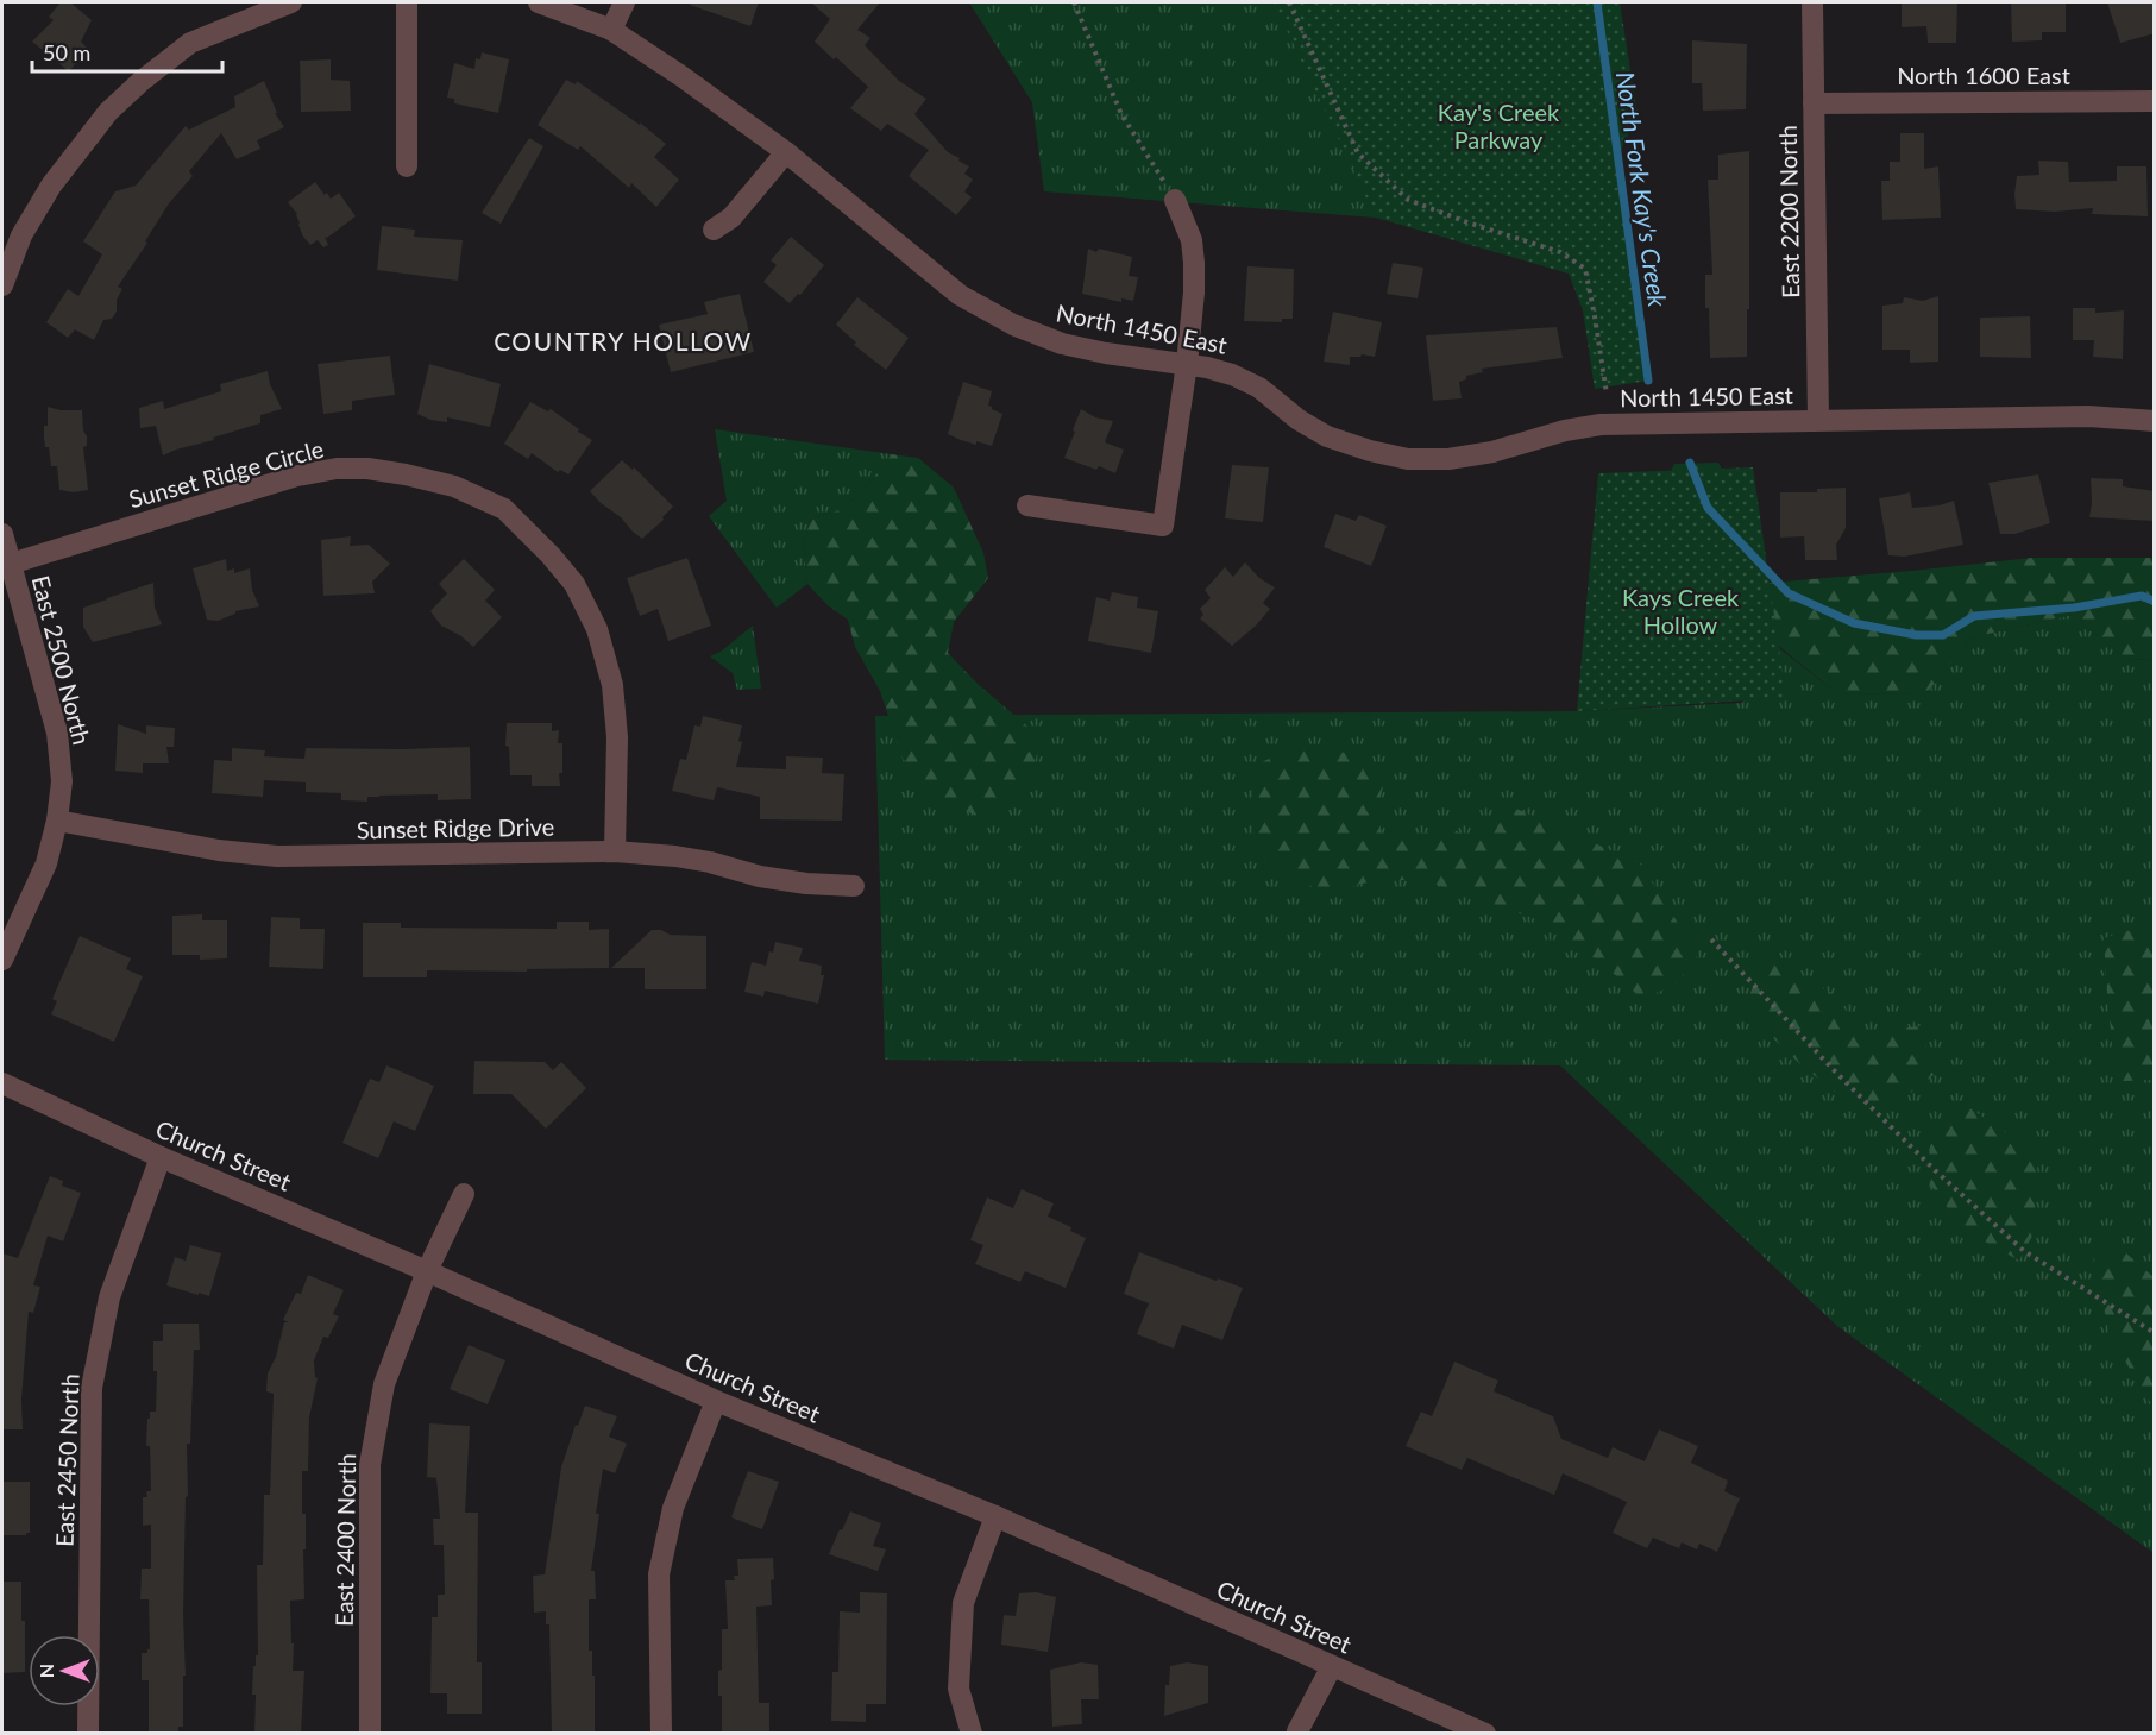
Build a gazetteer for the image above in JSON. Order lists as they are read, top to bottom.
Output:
{
  "streets": {
    "street": [
      "North 1600 East",
      "East 2200 North",
      "North 1450 East",
      "Sunset Ridge Circle",
      "East 2500 North",
      "Sunset Ridge Drive",
      "Church Street",
      "East 2450 North",
      "East 2400 North"
    ]
  },
  "crossings": [
    ["North 1600 East", "East 2200 North"],
    ["East 2200 North", "North 1450 East"],
    ["Sunset Ridge Circle", "East 2500 North"],
    ["Sunset Ridge Circle", "Sunset Ridge Drive"],
    ["East 2500 North", "Sunset Ridge Drive"],
    ["Church Street", "East 2450 North"],
    ["Church Street", "East 2400 North"]
  ],
  "districts": ["COUNTRY HOLLOW"],
  "water": ["North Fork Kay's Creek"],
  "parks": ["Kay's Creek Parkway", "Kays Creek Hollow"],
  "scale_bar": "50 m",
  "north": "left"
}
